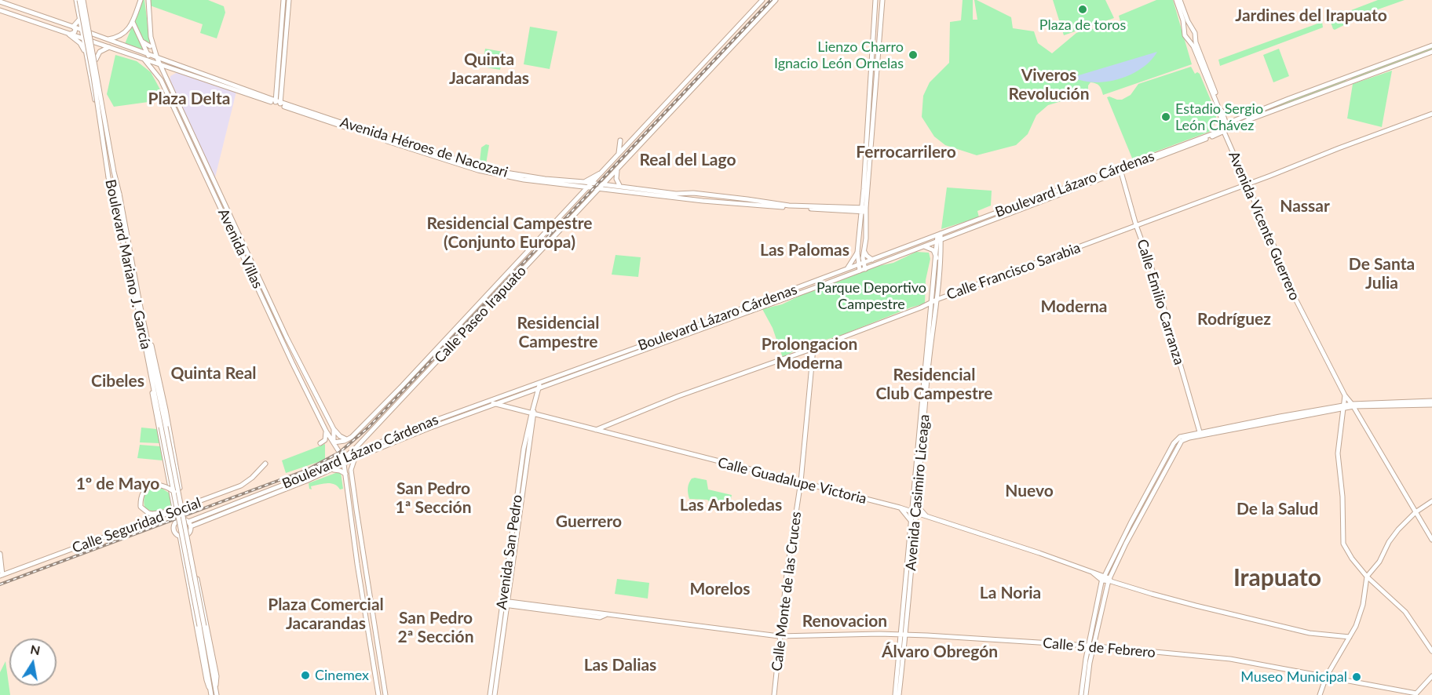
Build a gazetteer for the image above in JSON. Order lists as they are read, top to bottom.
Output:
{
  "streets": {
    "main road": [
      "Avenida Héroes de Nacozari",
      "Boulevard Lázaro Cárdenas",
      "Avenida Vicente Guerrero",
      "Avenida Villas",
      "Boulevard Mariano J. García",
      "Calle Francisco Sarabia",
      "Calle Emilio Carranza",
      "Calle Paseo Irapuato",
      "Calle Guadalupe Victoria",
      "Avenida Casimiro Liceaga",
      "Calle Seguridad Social",
      "Avenida San Pedro",
      "Calle Monte de las Cruces",
      "Calle 5 de Febrero"
    ]
  },
  "crossings": [
    ["Avenida Héroes de Nacozari", "Avenida Villas"],
    ["Avenida Héroes de Nacozari", "Boulevard Mariano J. García"],
    ["Avenida Héroes de Nacozari", "Calle Paseo Irapuato"],
    ["Boulevard Lázaro Cárdenas", "Avenida Vicente Guerrero"],
    ["Boulevard Lázaro Cárdenas", "Avenida Villas"],
    ["Boulevard Lázaro Cárdenas", "Calle Emilio Carranza"],
    ["Boulevard Lázaro Cárdenas", "Calle Paseo Irapuato"],
    ["Boulevard Lázaro Cárdenas", "Calle Guadalupe Victoria"],
    ["Boulevard Lázaro Cárdenas", "Avenida Casimiro Liceaga"],
    ["Boulevard Lázaro Cárdenas", "Avenida San Pedro"],
    ["Avenida Vicente Guerrero", "Calle Francisco Sarabia"],
    ["Avenida Villas", "Calle Paseo Irapuato"],
    ["Calle Francisco Sarabia", "Calle Emilio Carranza"],
    ["Calle Francisco Sarabia", "Calle Guadalupe Victoria"],
    ["Calle Francisco Sarabia", "Avenida Casimiro Liceaga"],
    ["Calle Francisco Sarabia", "Calle Monte de las Cruces"],
    ["Calle Guadalupe Victoria", "Avenida Casimiro Liceaga"],
    ["Calle Guadalupe Victoria", "Avenida San Pedro"],
    ["Calle Guadalupe Victoria", "Calle Monte de las Cruces"],
    ["Avenida Casimiro Liceaga", "Calle 5 de Febrero"],
    ["Avenida San Pedro", "Calle 5 de Febrero"],
    ["Calle Monte de las Cruces", "Calle 5 de Febrero"]
  ],
  "districts": [
    "Jardines del Irapuato",
    "Quinta Jacarandas",
    "Viveros Revolución",
    "Plaza Delta",
    "Ferrocarrilero",
    "Real del Lago",
    "Nassar",
    "Residencial Campestre (Conjunto Europa)",
    "Las Palomas",
    "De Santa Julia",
    "Moderna",
    "Rodríguez",
    "Residencial Campestre",
    "Prolongacion Moderna",
    "Quinta Real",
    "Residencial Club Campestre",
    "Cibeles",
    "1º de Mayo",
    "San Pedro 1ª Sección",
    "Nuevo",
    "Las Arboledas",
    "De la Salud",
    "Guerrero",
    "Irapuato",
    "Morelos",
    "La Noria",
    "Plaza Comercial Jacarandas",
    "San Pedro 2ª Sección",
    "Renovacion",
    "Álvaro Obregón",
    "Las Dalias"
  ],
  "parks": ["Parque Deportivo Campestre"],
  "places": [
    "Plaza de toros",
    "Lienzo Charro Ignacio León Ornelas",
    "Estadio Sergio León Chávez",
    "Cinemex",
    "Museo Municipal"
  ],
  "north": "top"
}
